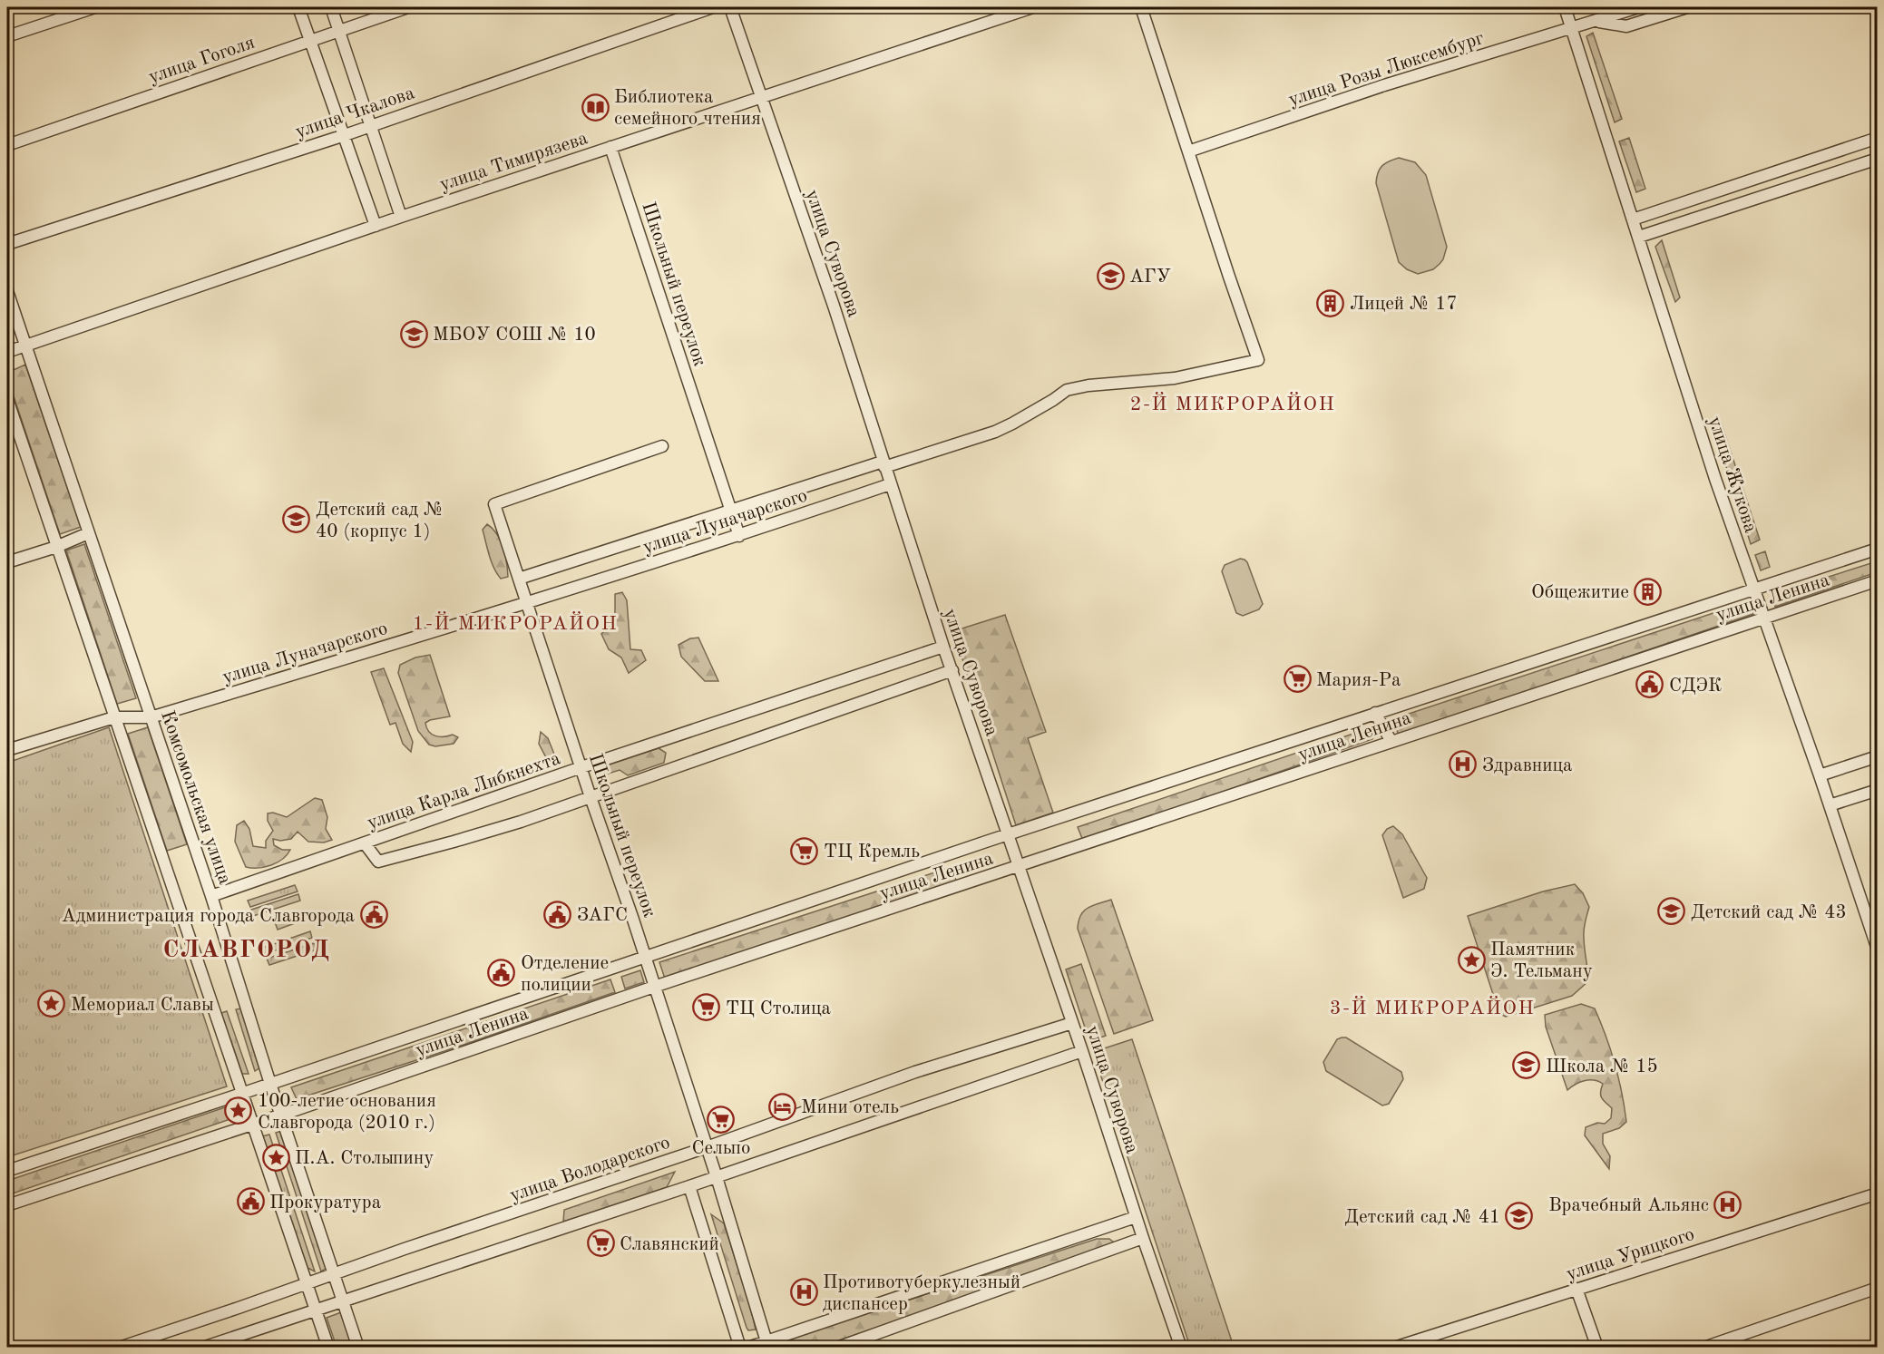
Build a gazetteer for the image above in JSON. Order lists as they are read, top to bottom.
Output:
{
  "streets": {
    "street": [
      "улица Гоголя",
      "улица Розы Люксембург",
      "улица Чкалова",
      "улица Тимирязева",
      "улица Суворова",
      "Школьный переулок",
      "улица Жукова",
      "улица Луначарского",
      "улица Ленина",
      "улица Карла Либкнехта",
      "Комсомольская улица",
      "улица Володарского",
      "улица Урицкого"
    ]
  },
  "crossings": [
    ["улица Розы Люксембург", "улица Жукова"],
    ["улица Розы Люксембург", "улица Луначарского"],
    ["улица Тимирязева", "улица Суворова"],
    ["улица Тимирязева", "Школьный переулок"],
    ["улица Тимирязева", "Комсомольская улица"],
    ["улица Суворова", "улица Луначарского"],
    ["улица Суворова", "улица Ленина"],
    ["улица Суворова", "улица Карла Либкнехта"],
    ["улица Суворова", "улица Володарского"],
    ["Школьный переулок", "улица Луначарского"],
    ["Школьный переулок", "улица Ленина"],
    ["Школьный переулок", "улица Карла Либкнехта"],
    ["Школьный переулок", "улица Володарского"],
    ["улица Жукова", "улица Ленина"],
    ["улица Луначарского", "Комсомольская улица"],
    ["улица Ленина", "Комсомольская улица"],
    ["улица Карла Либкнехта", "Комсомольская улица"],
    ["Комсомольская улица", "улица Володарского"]
  ],
  "districts": [
    "2-Й МИКРОРАЙОН",
    "1-Й МИКРОРАЙОН",
    "СЛАВГОРОД",
    "3-Й МИКРОРАЙОН"
  ],
  "places": {
    "library": ["Библиотека семейного чтения"],
    "school or university": [
      "АГУ",
      "МБОУ СОШ № 10",
      "Детский сад № 40 (корпус 1)",
      "Детский сад № 43",
      "Школа № 15",
      "Детский сад № 41"
    ],
    "building": ["Лицей № 17", "Общежитие"],
    "supermarket": [
      "Мария-Ра",
      "ТЦ Кремль",
      "ТЦ Столица",
      "Сельпо",
      "Славянский"
    ],
    "public building": [
      "СДЭК",
      "ЗАГС",
      "Администрация города Славгорода",
      "Отделение полиции",
      "Прокуратура"
    ],
    "hospital": ["Здравница", "Врачебный Альянс", "Противотуберкулезный диспансер"],
    "place": [
      "Памятник Э. Тельману",
      "Мемориал Славы",
      "100-летие основания Славгорода (2010 г.)",
      "П.А. Столыпину"
    ],
    "hotel": ["Мини отель"]
  }
}
